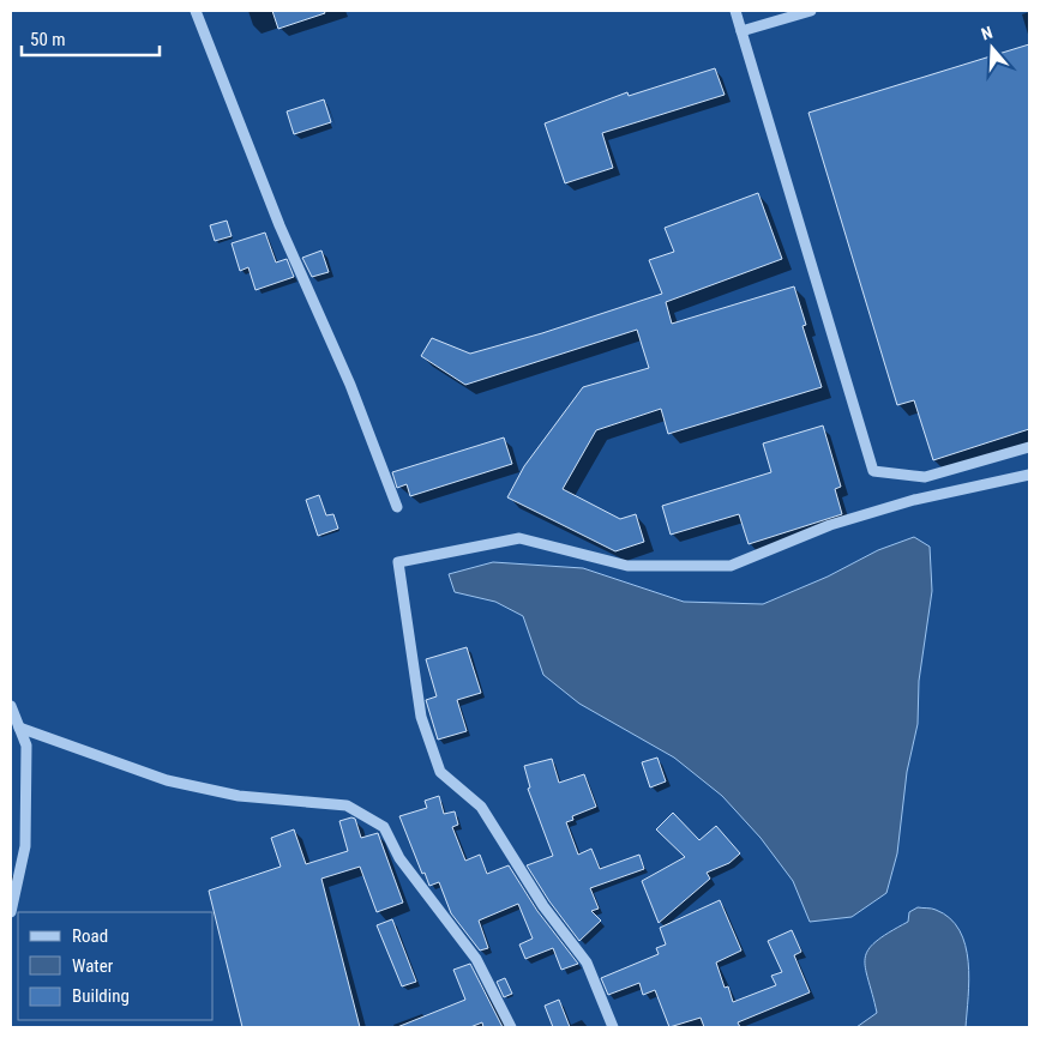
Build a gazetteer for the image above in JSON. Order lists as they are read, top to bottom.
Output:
{
  "legend": ["Road", "Water", "Building"],
  "scale_bar": "50 m",
  "north": "top"
}
